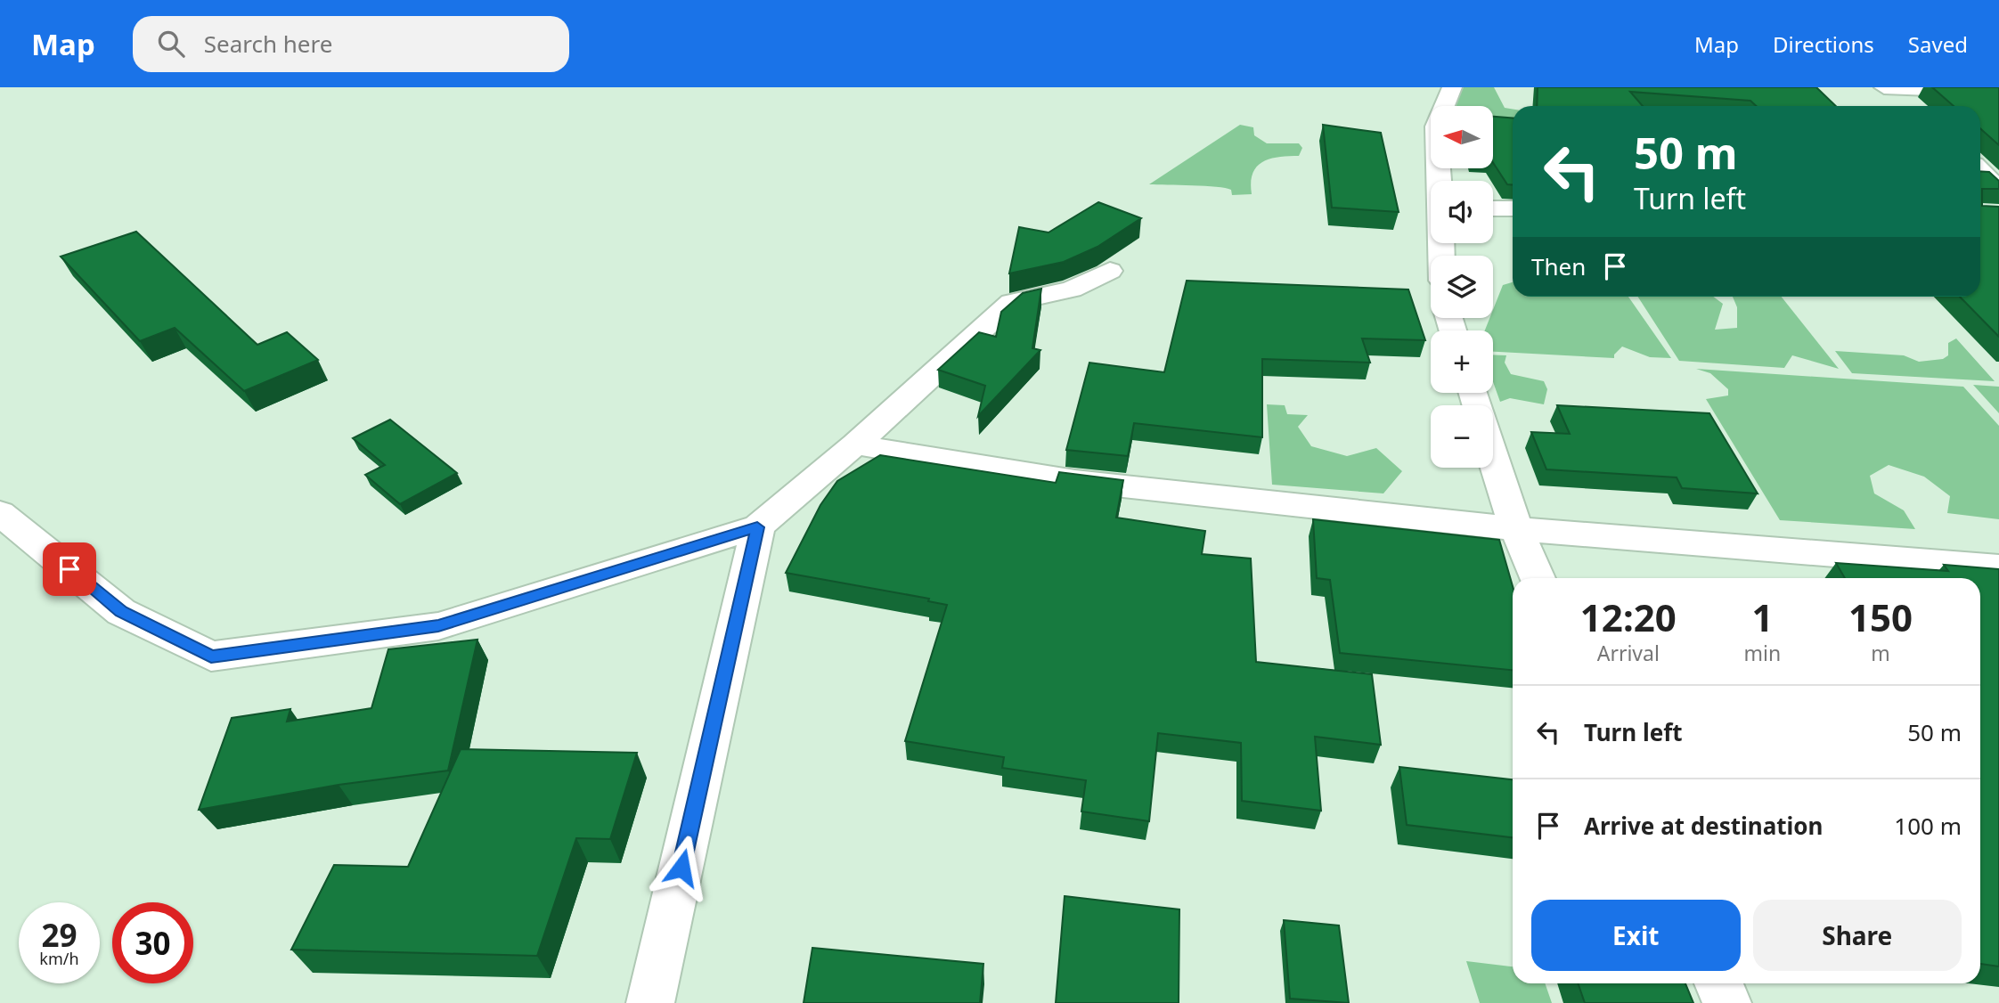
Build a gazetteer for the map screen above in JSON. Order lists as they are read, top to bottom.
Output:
{
  "north": "left",
  "page": {
    "header": "Map",
    "search": "Search here",
    "nav": ["Map", "Directions", "Saved"],
    "map_buttons": ["+", "−"],
    "turn": ["50 m", "Turn left"],
    "then": "Then",
    "eta": [
      "12:20",
      "Arrival",
      "1",
      "min",
      "150",
      "m"
    ],
    "list": [
      {
        "name": "Turn left",
        "value": "50 m"
      },
      {
        "name": "Arrive at destination",
        "value": "100 m"
      }
    ],
    "buttons": ["Exit", "Share"],
    "speed": "29 km/h",
    "limit": "30"
  }
}
